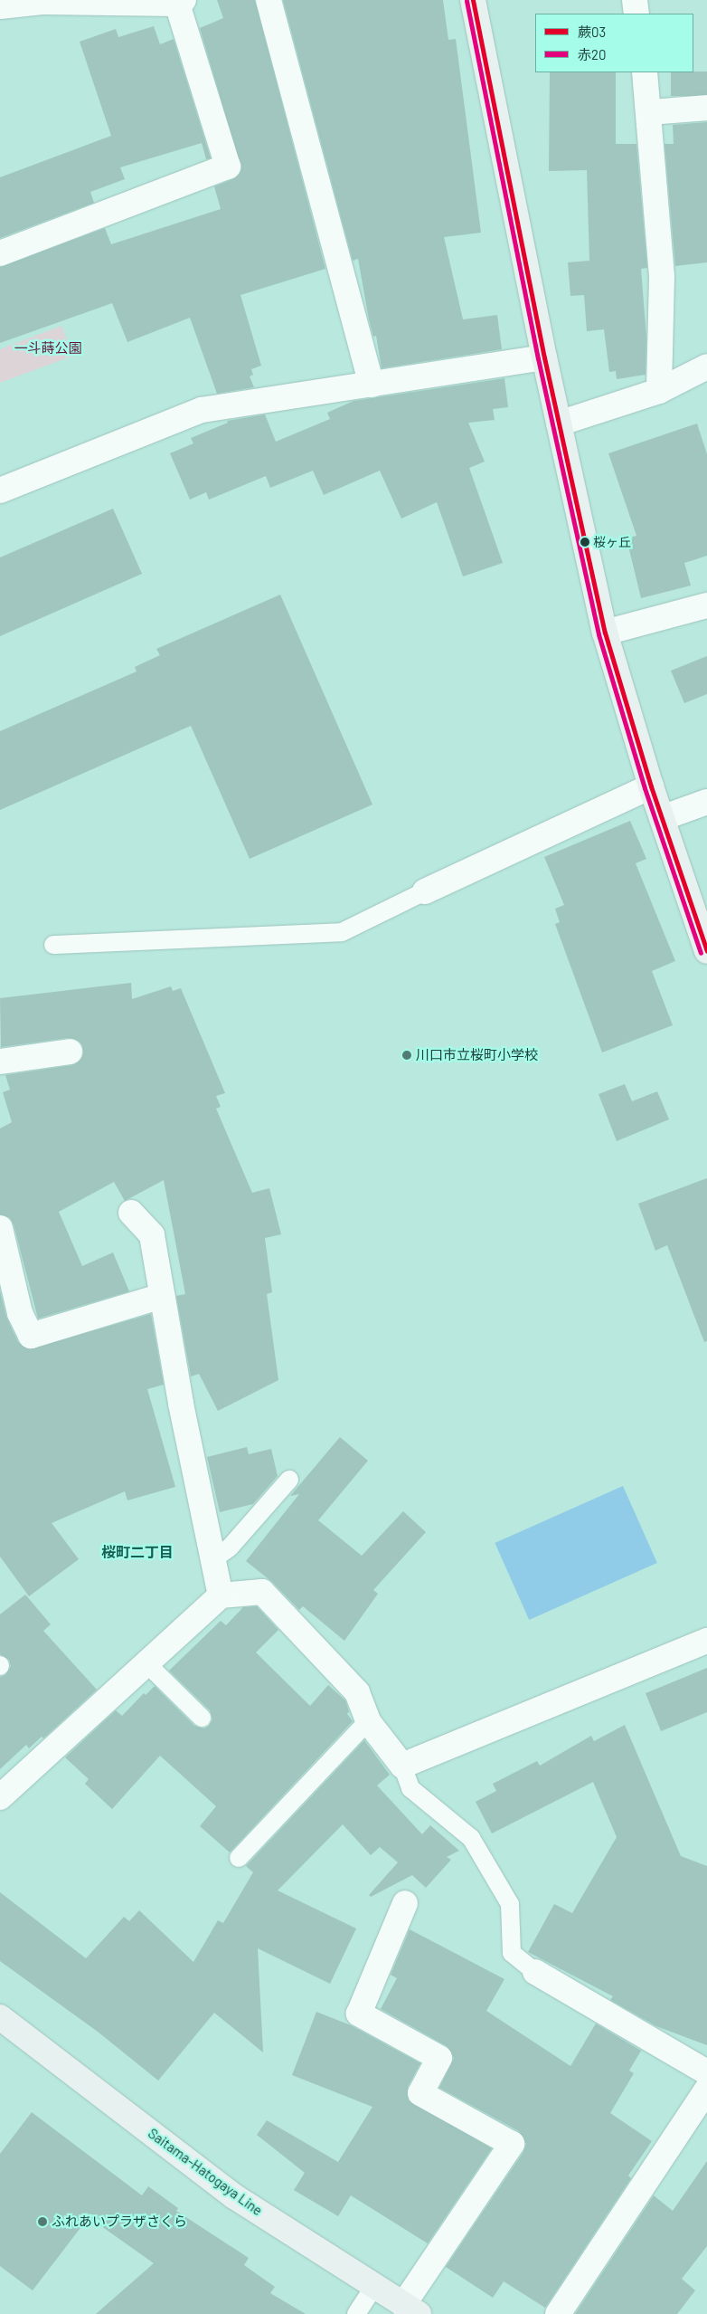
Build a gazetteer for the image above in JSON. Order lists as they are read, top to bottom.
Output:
{
  "streets": {
    "main road": ["Saitama-Hatogaya Line"]
  },
  "districts": ["桜町二丁目"],
  "parks": ["一斗蒔公園"],
  "places": ["桜ヶ丘", "川口市立桜町小学校", "ふれあいプラザさくら"],
  "lines": ["transit line 蕨03", "transit line 赤20"],
  "legend": ["蕨03", "赤20"]
}
